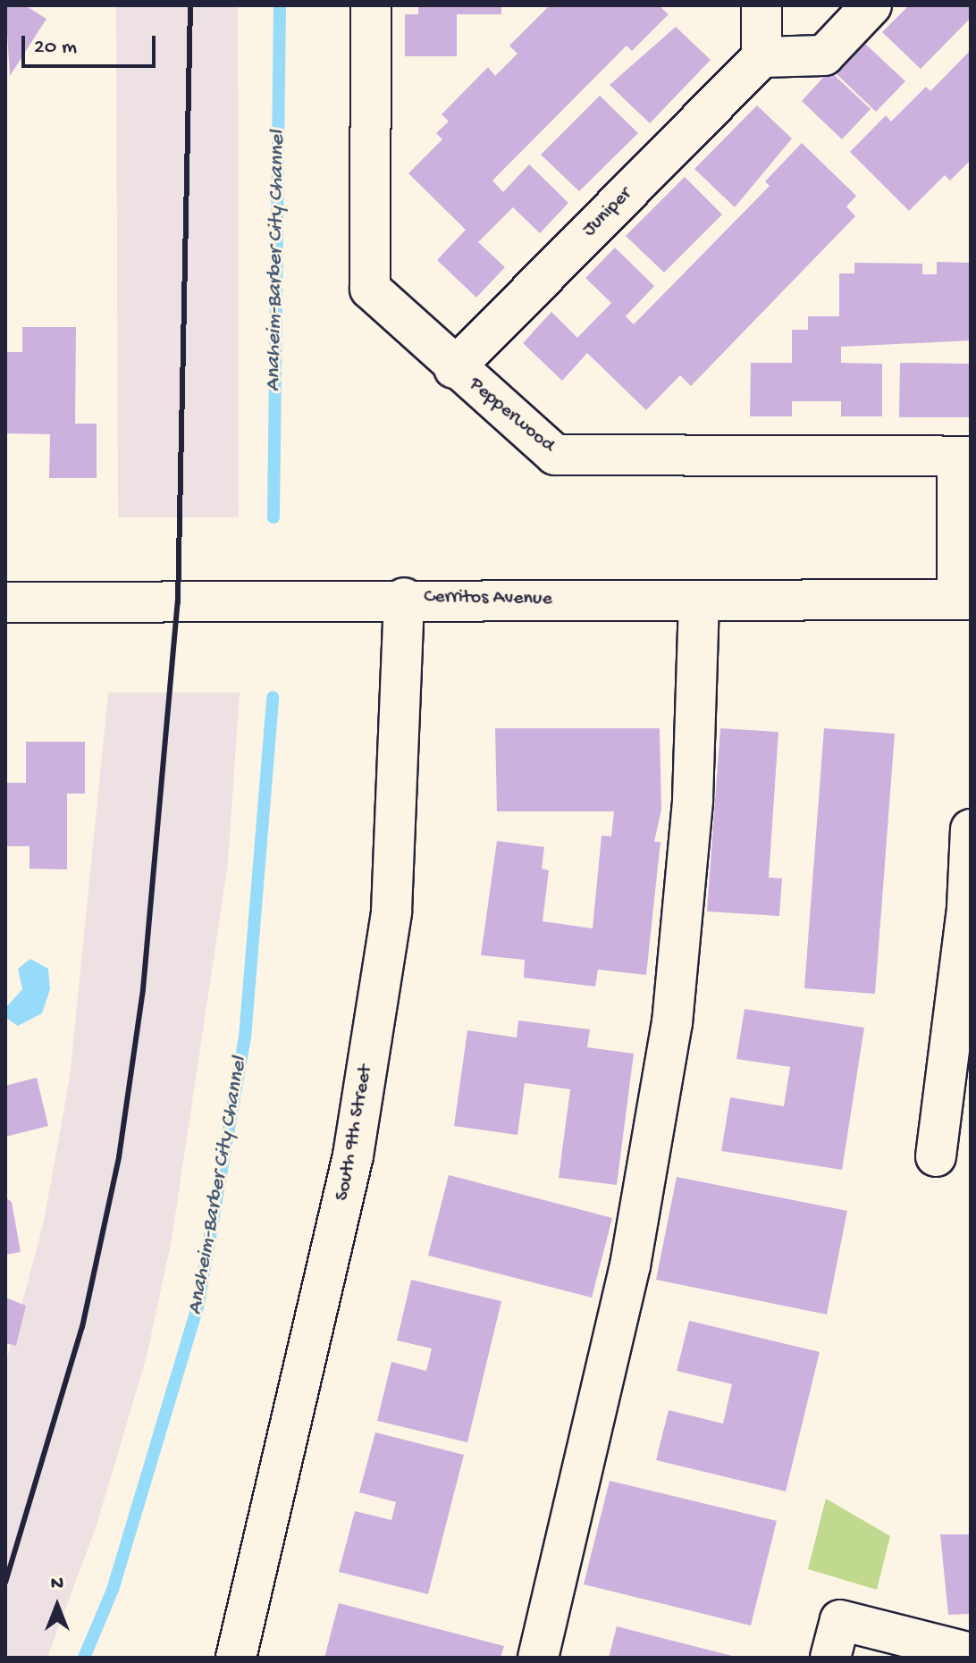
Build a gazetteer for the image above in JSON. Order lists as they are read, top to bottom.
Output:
{
  "streets": {
    "street": [
      "Juniper",
      "Pepperwood",
      "Cerritos Avenue",
      "South 9th Street"
    ]
  },
  "crossings": [
    ["Juniper", "Pepperwood"],
    ["Cerritos Avenue", "South 9th Street"]
  ],
  "water": ["Anaheim-Barber City Channel"],
  "scale_bar": "20 m",
  "north": "top"
}
